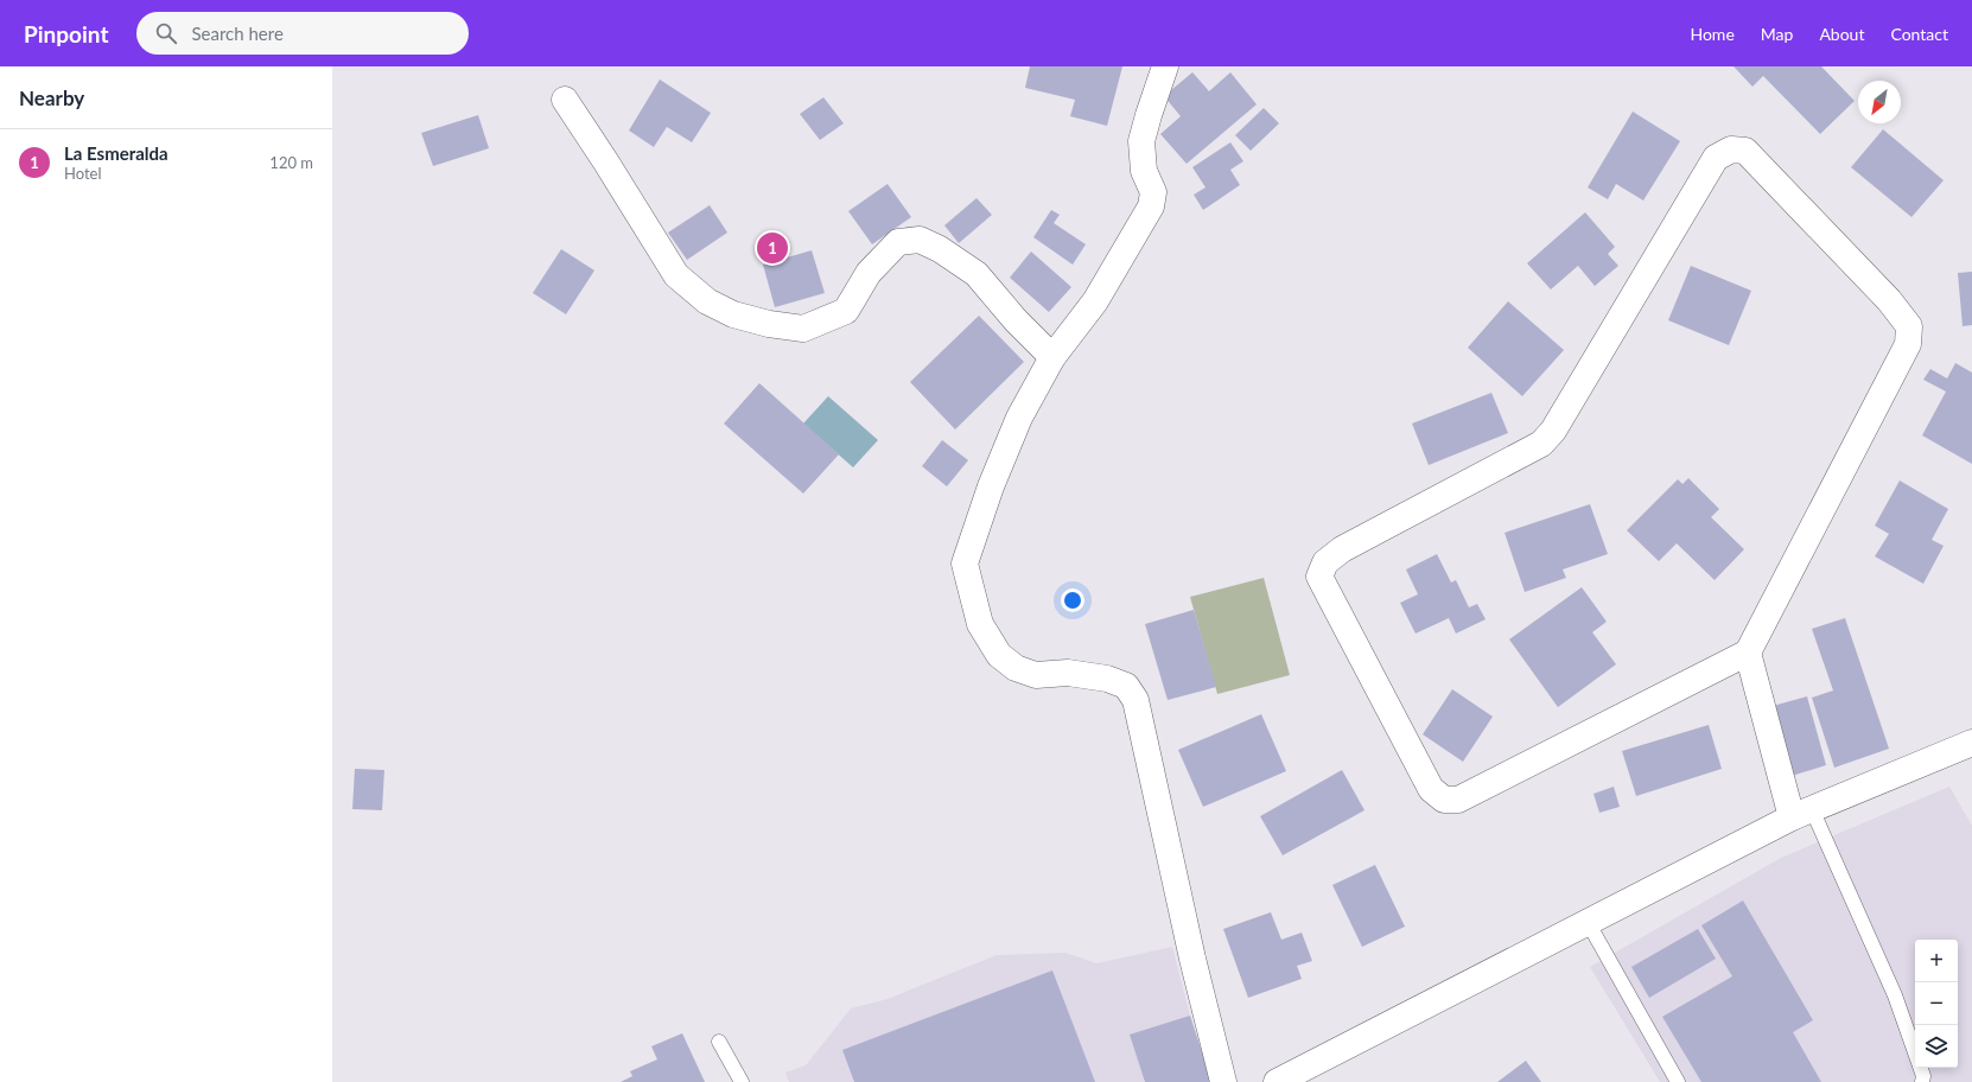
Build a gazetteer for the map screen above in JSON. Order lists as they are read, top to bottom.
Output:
{
  "north": "bottom left",
  "page": {
    "header": "Pinpoint",
    "search": "Search here",
    "nav": [
      "Home",
      "Map",
      "About",
      "Contact"
    ],
    "heading": "Nearby",
    "list": [
      {
        "mark": "1",
        "name": "La Esmeralda",
        "note": "Hotel",
        "value": "120 m"
      }
    ],
    "pins": "1",
    "map_buttons": ["+", "−"]
  }
}
